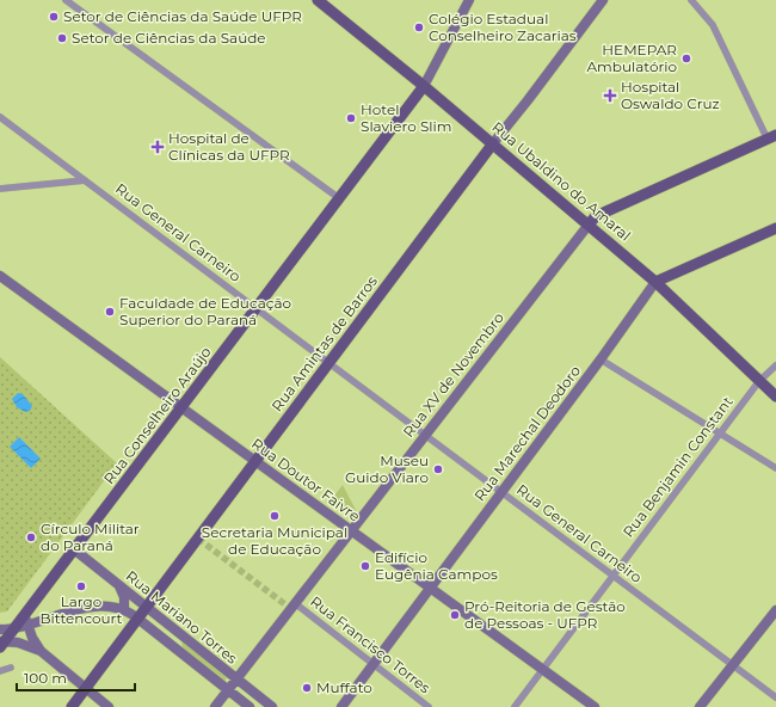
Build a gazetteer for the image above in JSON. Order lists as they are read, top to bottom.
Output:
{
  "streets": {
    "main road": [
      "Rua Ubaldino do Amaral",
      "Rua Amintas de Barros",
      "Rua XV de Novembro",
      "Rua Conselheiro Araújo",
      "Rua Marechal Deodoro",
      "Rua Doutor Faivre",
      "Rua Mariano Torres"
    ],
    "street": ["Rua General Carneiro", "Rua Benjamin Constant", "Rua Francisco Torres"]
  },
  "crossings": [
    ["Rua Ubaldino do Amaral", "Rua Amintas de Barros"],
    ["Rua Ubaldino do Amaral", "Rua XV de Novembro"],
    ["Rua Ubaldino do Amaral", "Rua Conselheiro Araújo"],
    ["Rua Ubaldino do Amaral", "Rua Marechal Deodoro"],
    ["Rua Ubaldino do Amaral", "Rua Benjamin Constant"],
    ["Rua General Carneiro", "Rua Amintas de Barros"],
    ["Rua General Carneiro", "Rua XV de Novembro"],
    ["Rua General Carneiro", "Rua Conselheiro Araújo"],
    ["Rua General Carneiro", "Rua Marechal Deodoro"],
    ["Rua General Carneiro", "Rua Benjamin Constant"],
    ["Rua Amintas de Barros", "Rua Doutor Faivre"],
    ["Rua Amintas de Barros", "Rua Mariano Torres"],
    ["Rua XV de Novembro", "Rua Doutor Faivre"],
    ["Rua XV de Novembro", "Rua Mariano Torres"],
    ["Rua XV de Novembro", "Rua Francisco Torres"],
    ["Rua Conselheiro Araújo", "Rua Doutor Faivre"],
    ["Rua Conselheiro Araújo", "Rua Mariano Torres"],
    ["Rua Marechal Deodoro", "Rua Doutor Faivre"],
    ["Rua Marechal Deodoro", "Rua Francisco Torres"],
    ["Rua Benjamin Constant", "Rua Doutor Faivre"]
  ],
  "places": {
    "other": [
      "Setor de Ciências da Saúde UFPR",
      "Colégio Estadual Conselheiro Zacarias",
      "Setor de Ciências da Saúde",
      "HEMEPAR Ambulatório",
      "Hotel Slaviero Slim",
      "Faculdade de Educação Superior do Paraná",
      "Museu Guido Viaro",
      "Secretaria Municipal de Educação",
      "Círculo Militar do Paraná",
      "Edifício Eugênia Campos",
      "Largo Bittencourt",
      "Pró-Reitoria de Gestão de Pessoas - UFPR",
      "Muffato"
    ],
    "health": ["Hospital Oswaldo Cruz", "Hospital de Clínicas da UFPR"]
  },
  "scale_bar": "100 m"
}
